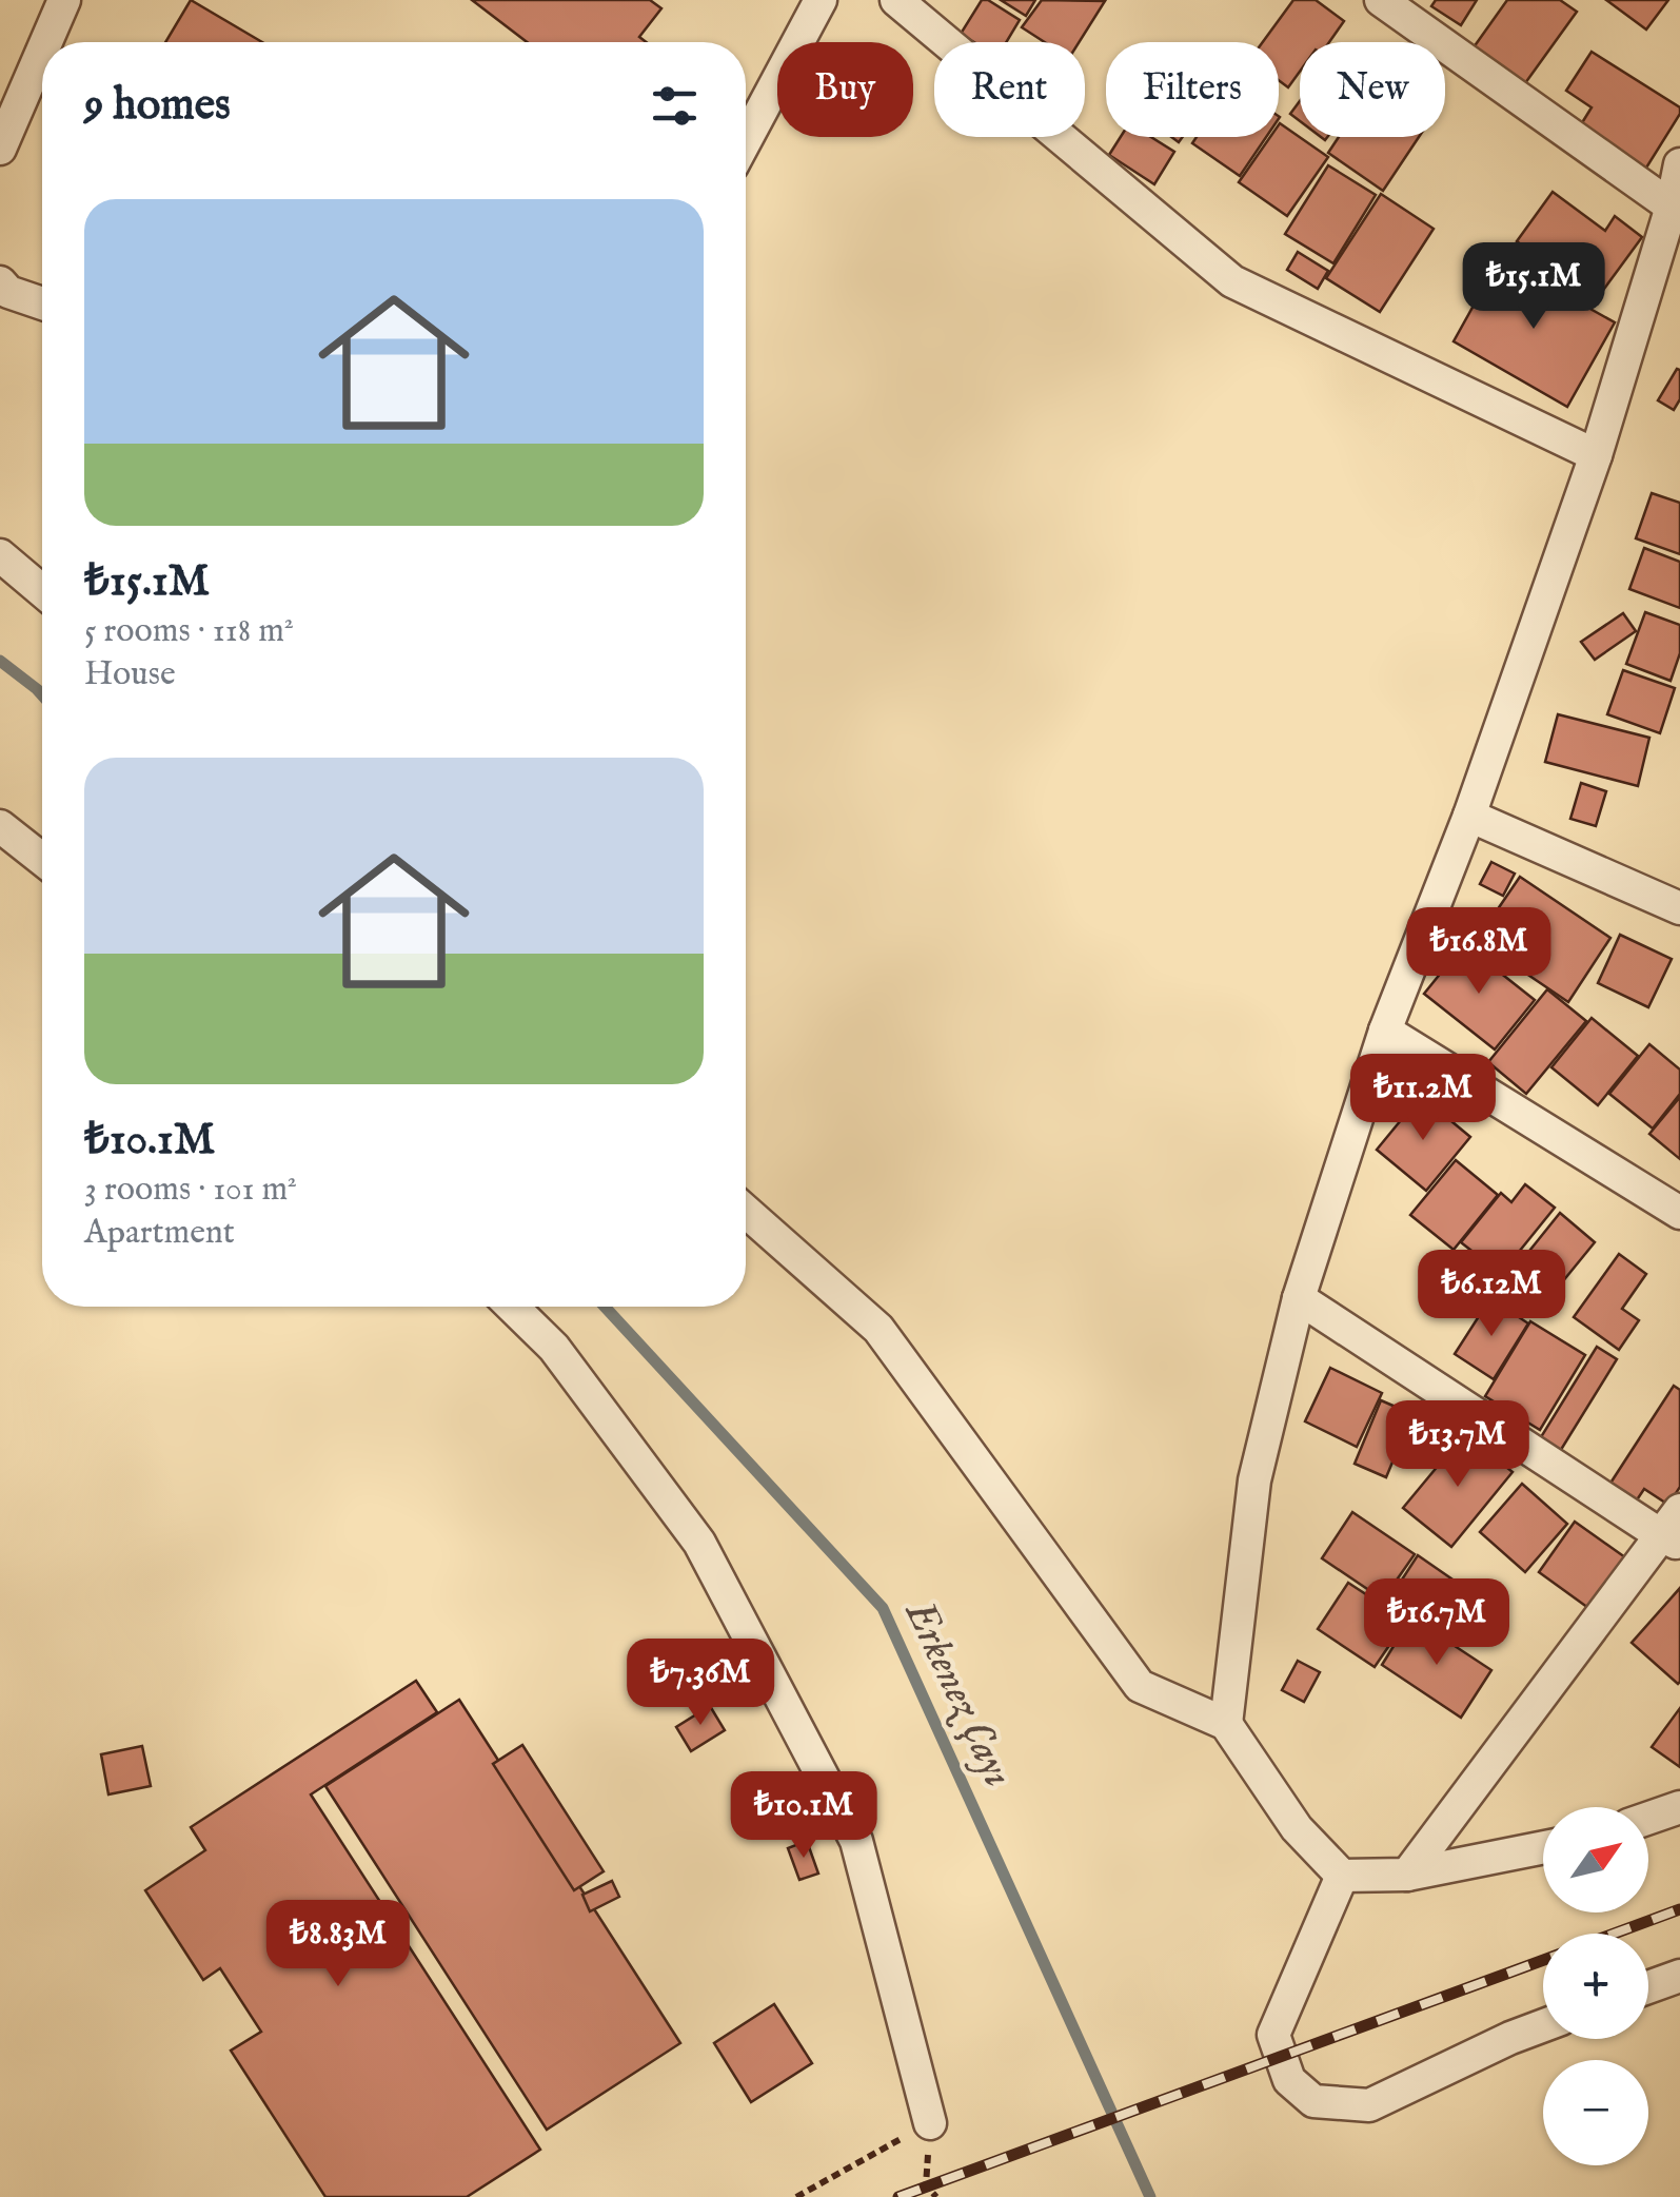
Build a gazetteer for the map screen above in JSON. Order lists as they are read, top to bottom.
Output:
{
  "water": ["Erkenez Çayı"],
  "north": "top right",
  "page": {
    "chip": [
      "Buy",
      "Rent",
      "Filters",
      "New"
    ],
    "heading": "9 homes",
    "list": [
      {
        "name": "₺15.1M",
        "note": "5 rooms · 118 m² · House"
      },
      {
        "name": "₺10.1M",
        "note": "3 rooms · 101 m² · Apartment"
      }
    ],
    "price": [
      "₺15.1M",
      "₺16.8M",
      "₺11.2M",
      "₺6.12M",
      "₺13.7M",
      "₺16.7M",
      "₺7.36M",
      "₺10.1M",
      "₺8.83M"
    ],
    "map_buttons": ["+", "−"]
  }
}
